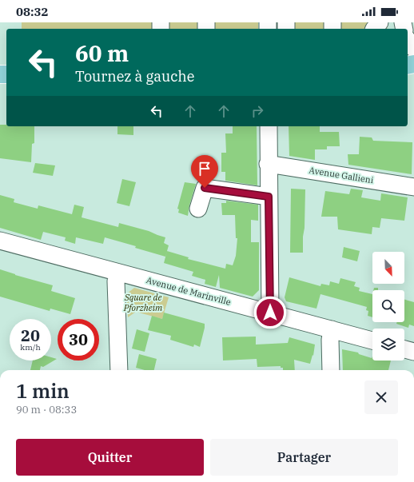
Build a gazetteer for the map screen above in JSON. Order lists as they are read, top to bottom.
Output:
{
  "streets": {
    "street": ["Avenue Gallieni", "Avenue de Marinville"]
  },
  "parks": ["Square de Pforzheim"],
  "north": "bottom right",
  "page": {
    "status": "08:32",
    "turn": ["60 m", "Tournez à gauche"],
    "speed": "20 km/h",
    "limit": "30",
    "heading": ["1 min", "90 m · 08:33"],
    "buttons": ["Quitter", "Partager"]
  }
}
